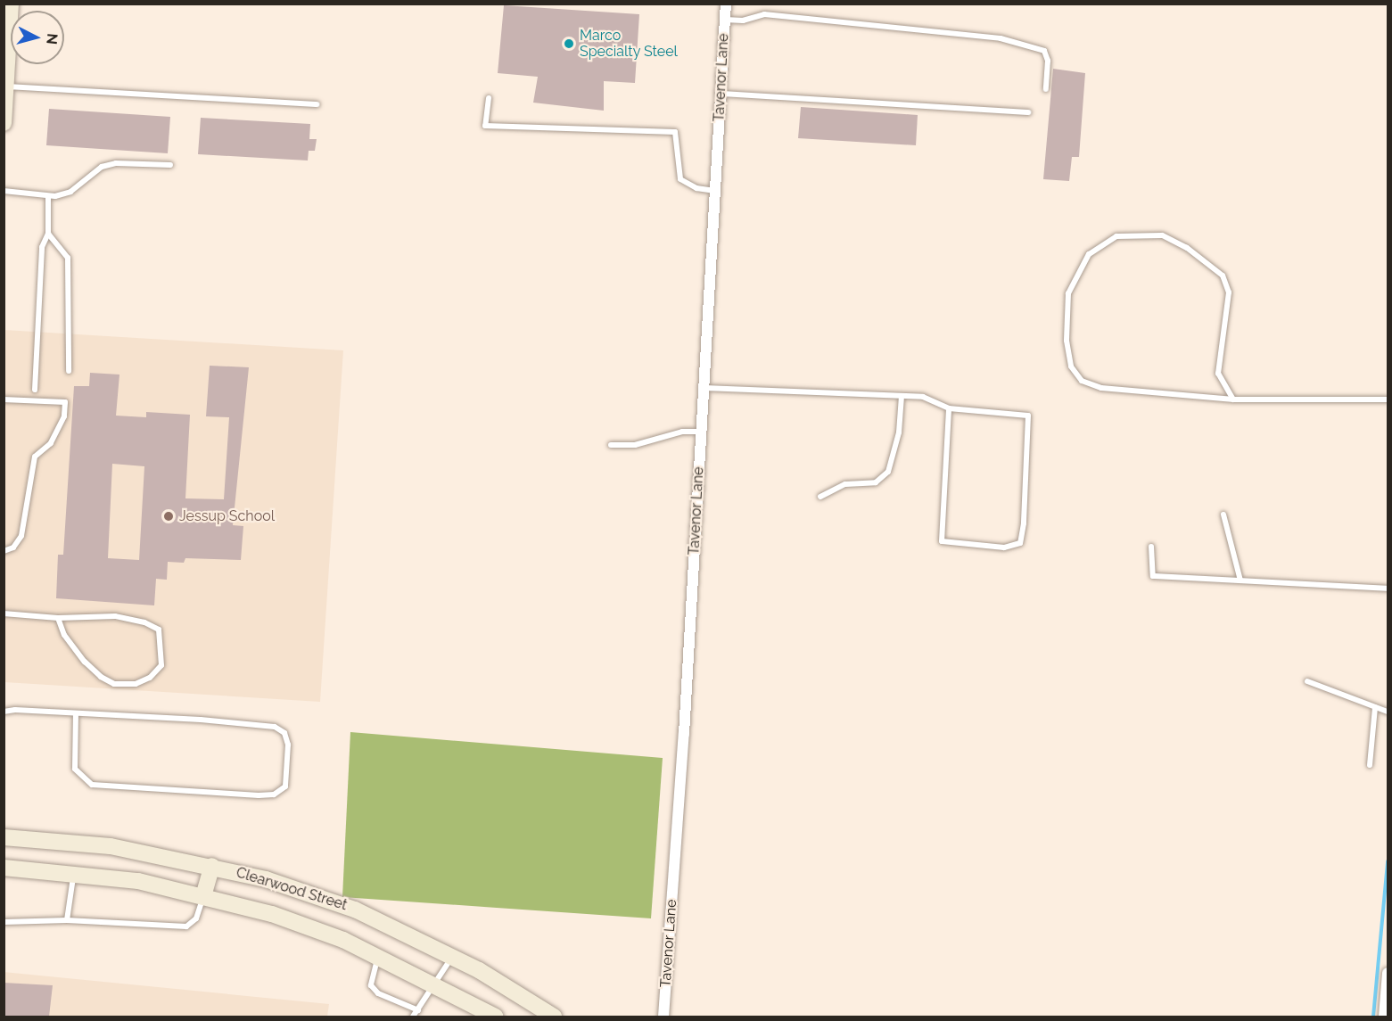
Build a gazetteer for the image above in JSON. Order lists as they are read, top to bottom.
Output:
{
  "streets": {
    "main road": ["Clearwood Street"],
    "street": ["Tavenor Lane"]
  },
  "places": ["Marco Specialty Steel", "Jessup School"],
  "north": "right"
}
